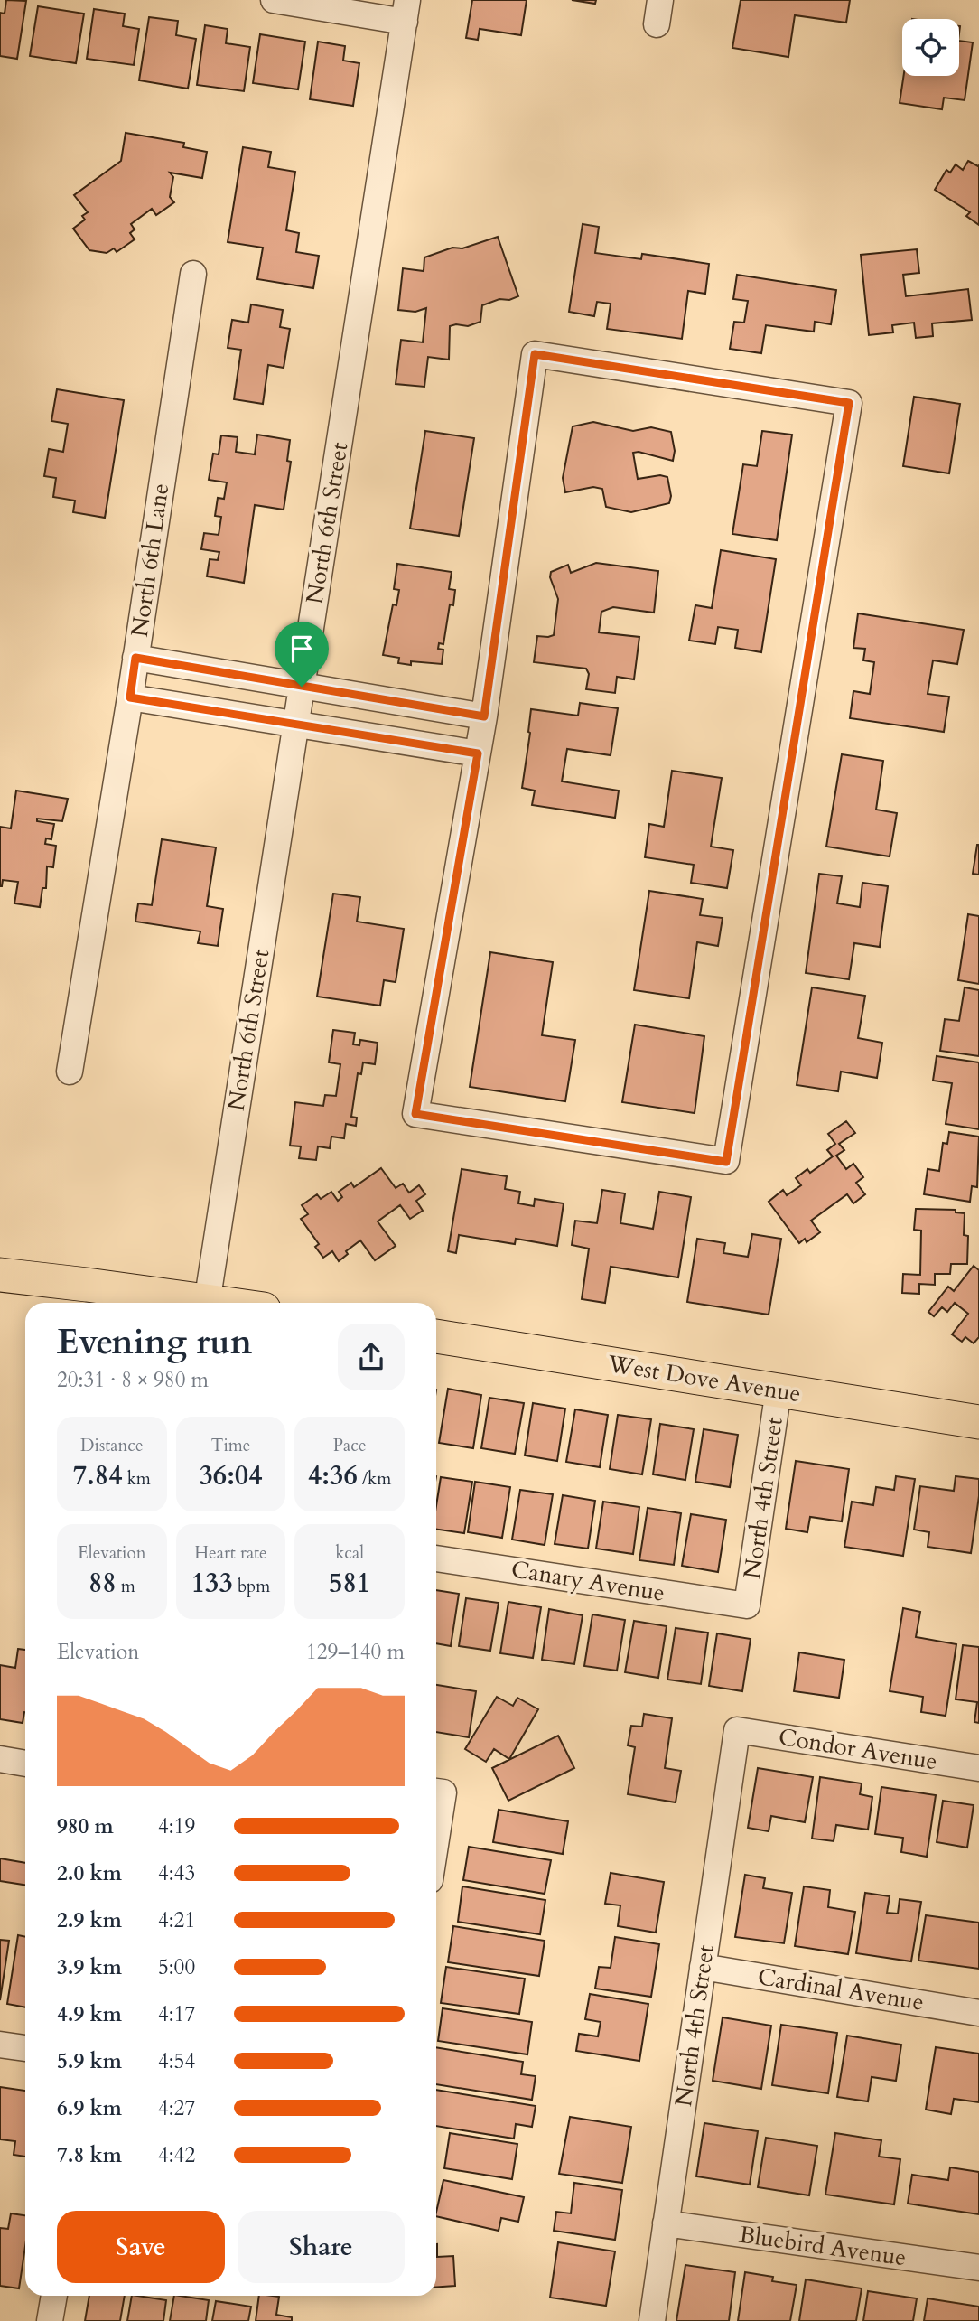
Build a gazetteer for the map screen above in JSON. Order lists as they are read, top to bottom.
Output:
{
  "streets": {
    "main road": ["West Dove Avenue"],
    "street": [
      "North 6th Street",
      "North 6th Lane",
      "North 4th Street",
      "Canary Avenue",
      "Condor Avenue",
      "Cardinal Avenue",
      "Bluebird Avenue"
    ]
  },
  "crossings": [
    ["West Dove Avenue", "North 4th Street"],
    ["North 4th Street", "Canary Avenue"],
    ["North 4th Street", "Condor Avenue"],
    ["North 4th Street", "Cardinal Avenue"],
    ["North 4th Street", "Bluebird Avenue"]
  ],
  "page": {
    "heading": ["Evening run", "20:31 · 8 × 980 m"],
    "stats": [
      ["Distance", "7.84 km"],
      ["Time", "36:04"],
      ["Pace", "4:36 /km"],
      ["Elevation", "88 m"],
      ["Heart rate", "133 bpm"],
      ["kcal", "581"]
    ],
    "chart": ["Elevation", "129–140 m"],
    "list": [
      {
        "name": "980 m",
        "note": "4:19"
      },
      {
        "name": "2.0 km",
        "note": "4:43"
      },
      {
        "name": "2.9 km",
        "note": "4:21"
      },
      {
        "name": "3.9 km",
        "note": "5:00"
      },
      {
        "name": "4.9 km",
        "note": "4:17"
      },
      {
        "name": "5.9 km",
        "note": "4:54"
      },
      {
        "name": "6.9 km",
        "note": "4:27"
      },
      {
        "name": "7.8 km",
        "note": "4:42"
      }
    ],
    "buttons": ["Save", "Share"]
  }
}
